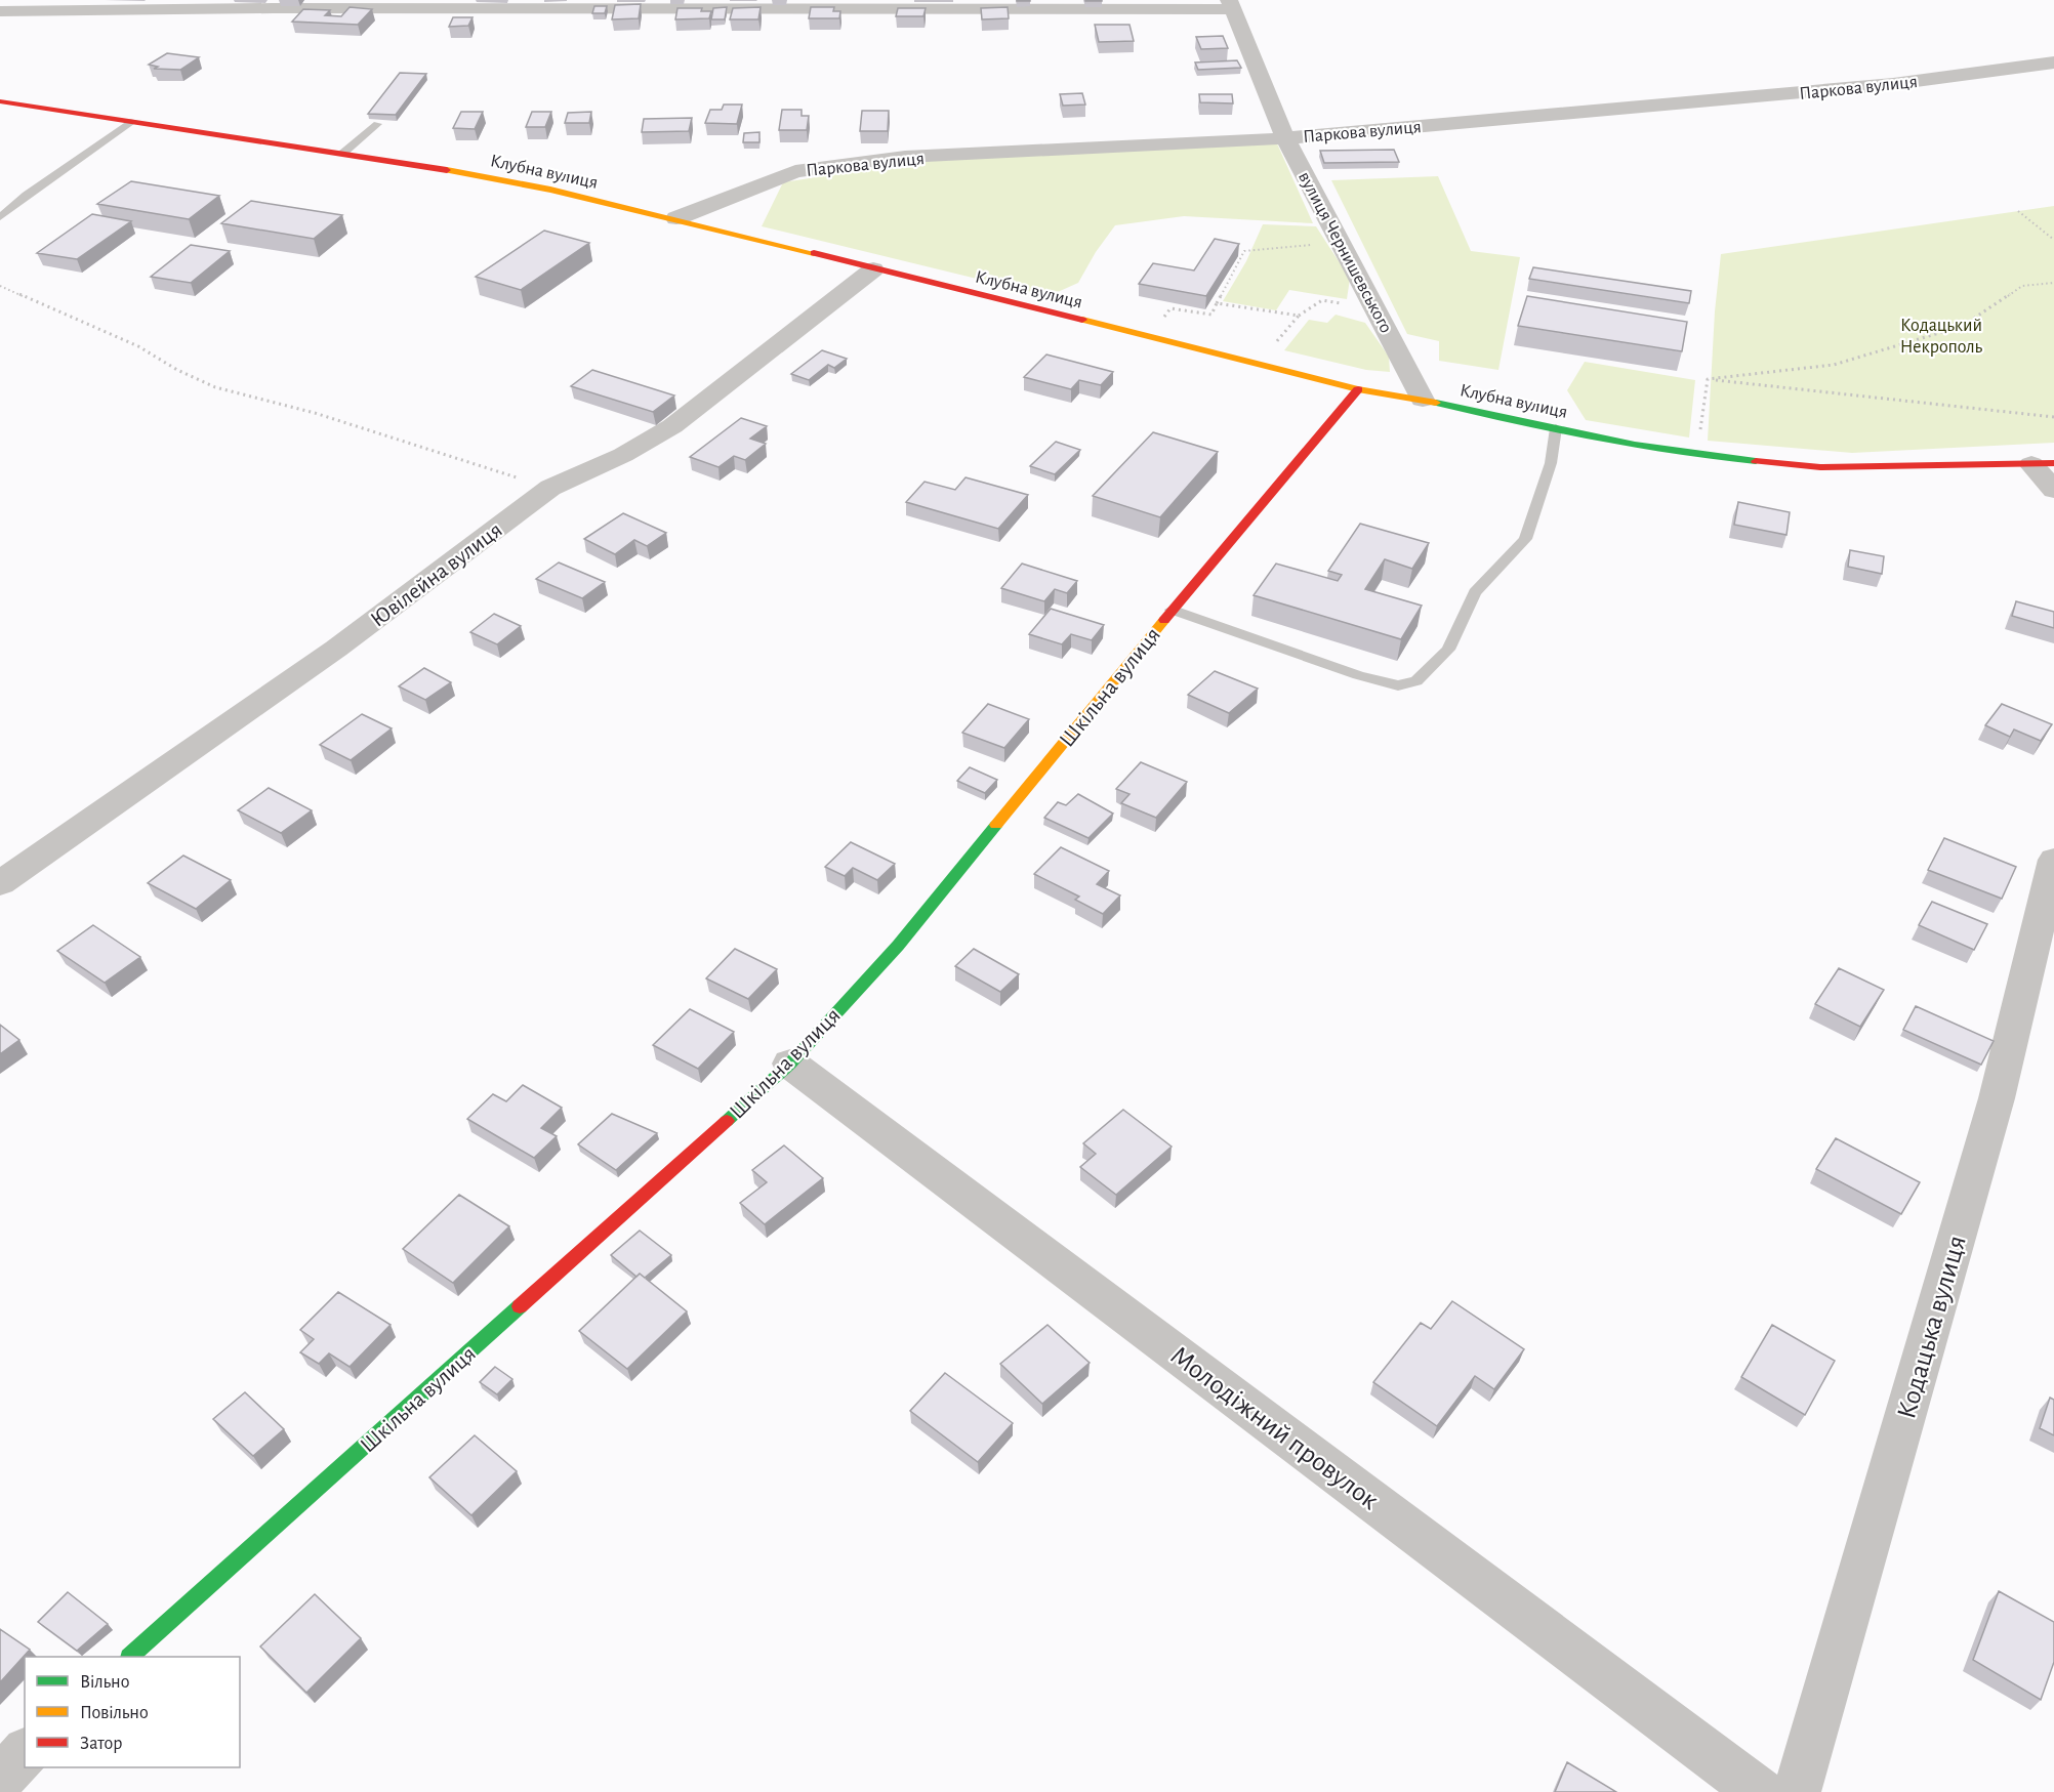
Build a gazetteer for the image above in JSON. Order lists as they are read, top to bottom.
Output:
{
  "streets": {
    "street": [
      "Паркова вулиця",
      "Клубна вулиця",
      "вулиця Чернишевського",
      "Ювілейна вулиця",
      "Шкільна вулиця",
      "Кодацька вулиця",
      "Молодіжний провулок"
    ]
  },
  "crossings": [
    ["Паркова вулиця", "Клубна вулиця"],
    ["Паркова вулиця", "вулиця Чернишевського"],
    ["Клубна вулиця", "вулиця Чернишевського"],
    ["Клубна вулиця", "Ювілейна вулиця"],
    ["Клубна вулиця", "Шкільна вулиця"],
    ["Шкільна вулиця", "Молодіжний провулок"]
  ],
  "parks": ["Кодацький Некрополь"],
  "legend": ["Вільно", "Повільно", "Затор"]
}
